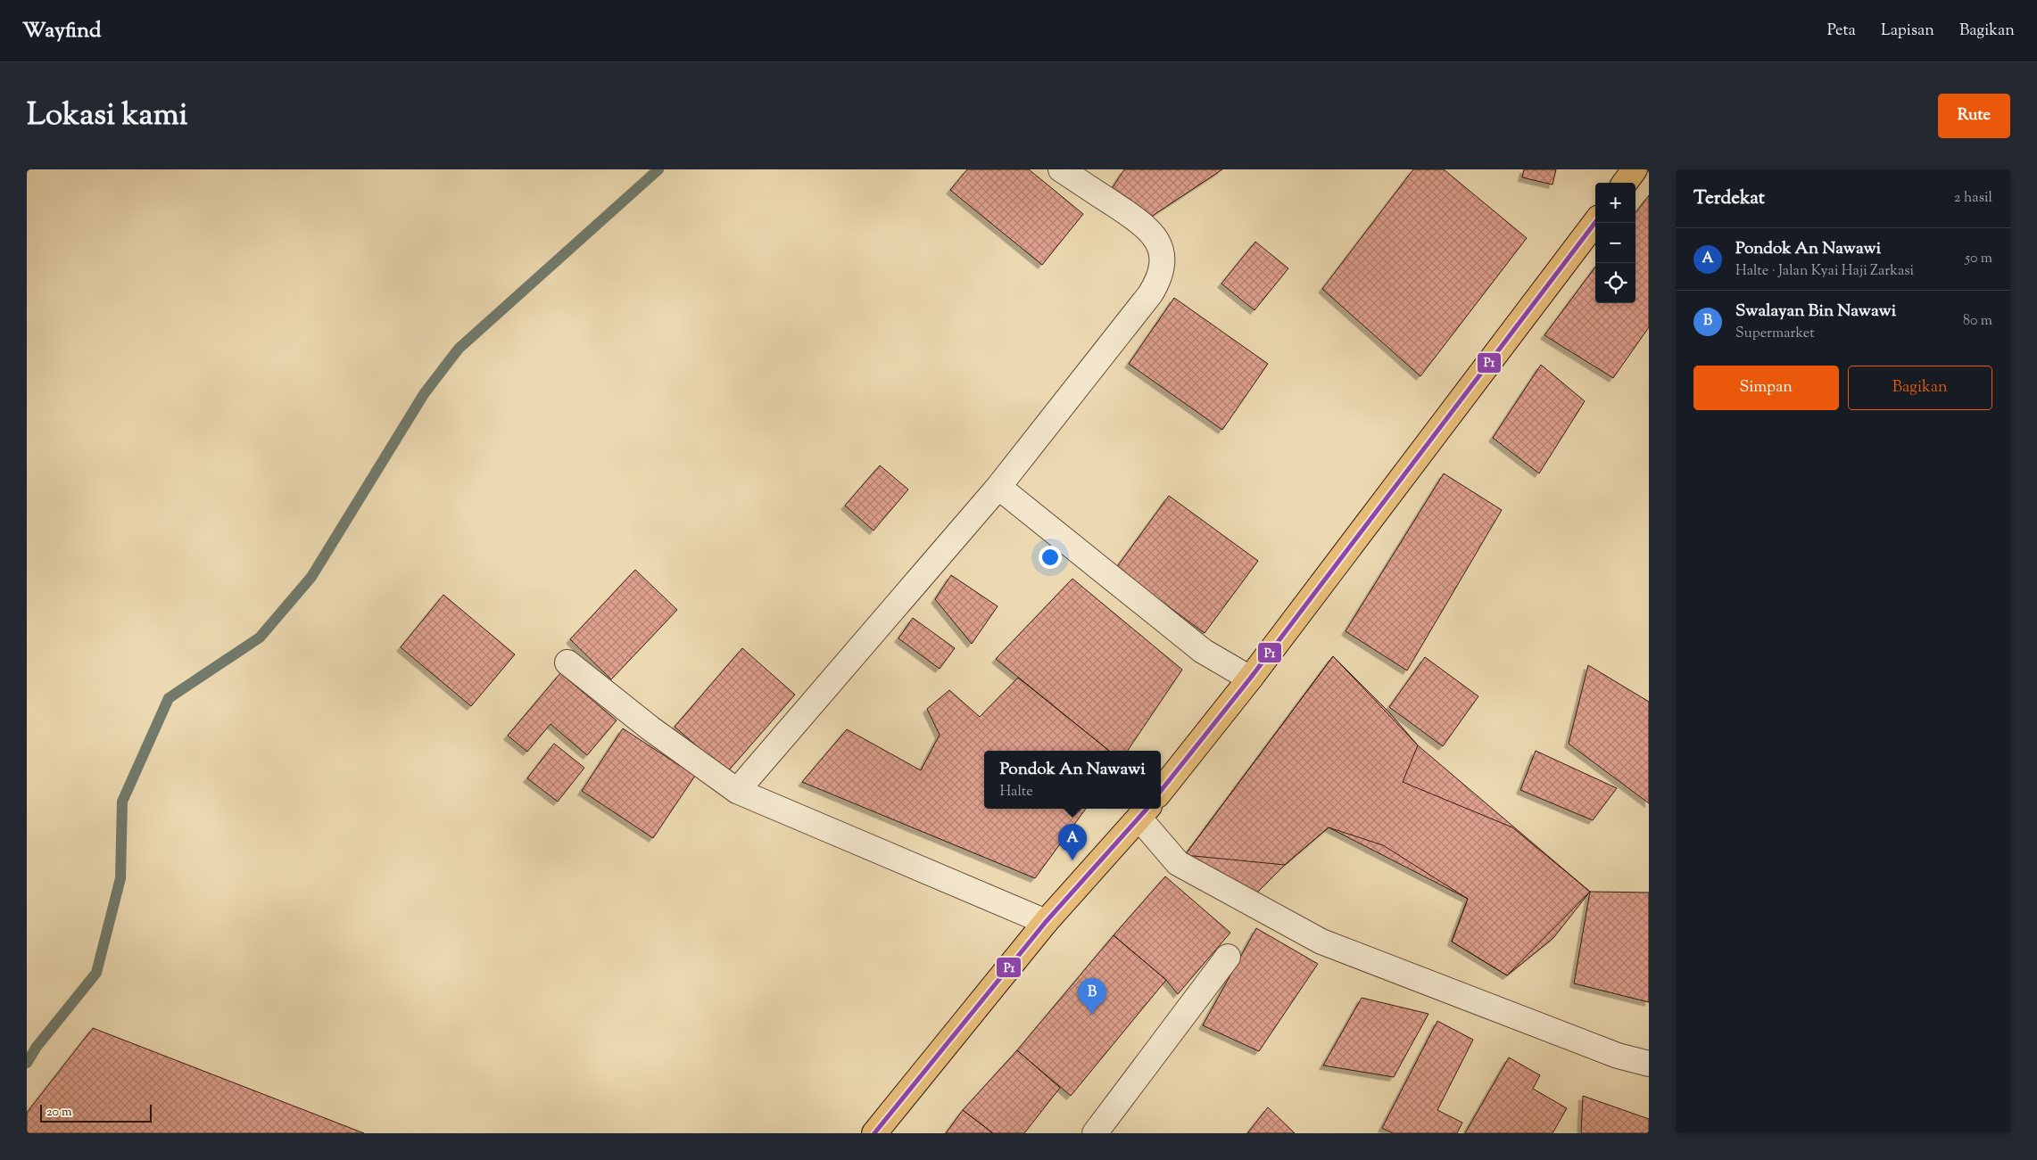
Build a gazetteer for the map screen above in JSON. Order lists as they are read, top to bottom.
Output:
{
  "lines": ["transit line P1"],
  "scale_bar": "20 m",
  "page": {
    "header": "Wayfind",
    "nav": ["Peta", "Lapisan", "Bagikan"],
    "title": "Lokasi kami",
    "buttons": [
      "Rute",
      ["Simpan", "Bagikan"]
    ],
    "heading": ["Terdekat", "2 hasil"],
    "map_buttons": ["+", "−"],
    "list": [
      {
        "mark": "A",
        "name": "Pondok An Nawawi",
        "note": "Halte · Jalan Kyai Haji Zarkasi",
        "value": "50 m"
      },
      {
        "mark": "B",
        "name": "Swalayan Bin Nawawi",
        "note": "Supermarket",
        "value": "80 m"
      }
    ],
    "popup": ["Pondok An Nawawi", "Halte"],
    "pins": ["A", "B"],
    "scale": "20 m"
  }
}
